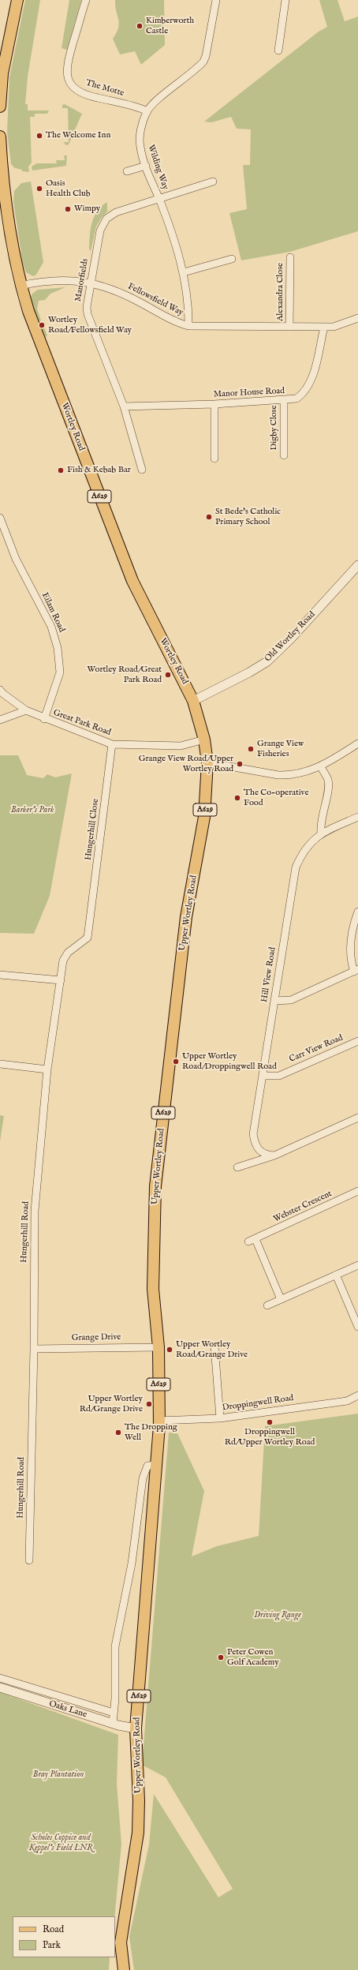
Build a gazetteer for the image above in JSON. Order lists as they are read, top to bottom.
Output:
{
  "streets": {
    "main road": ["Wortley Road", "A629", "Upper Wortley Road"],
    "street": [
      "The Motte",
      "Wilding Way",
      "Manorfields",
      "Alexandra Close",
      "Fellowsfield Way",
      "Manor House Road",
      "Digby Close",
      "Eilam Road",
      "Old Wortley Road",
      "Great Park Road",
      "Hungerhill Close",
      "Hill View Road",
      "Carr View Road",
      "Webster Crescent",
      "Hungerhill Road",
      "Grange Drive",
      "Droppingwell Road",
      "Oaks Lane"
    ]
  },
  "crossings": [
    ["The Motte", "Wilding Way"],
    ["Wilding Way", "Manorfields"],
    ["Wilding Way", "Fellowsfield Way"],
    ["Manorfields", "Fellowsfield Way"],
    ["Manorfields", "Manor House Road"],
    ["Alexandra Close", "Fellowsfield Way"],
    ["Fellowsfield Way", "Manor House Road"],
    ["Fellowsfield Way", "Wortley Road"],
    ["Manor House Road", "Digby Close"],
    ["Wortley Road", "Old Wortley Road"],
    ["Wortley Road", "Great Park Road"],
    ["Wortley Road", "Upper Wortley Road"],
    ["Eilam Road", "Great Park Road"],
    ["Great Park Road", "Hungerhill Close"],
    ["Great Park Road", "Upper Wortley Road"],
    ["Hungerhill Close", "Hungerhill Road"],
    ["Upper Wortley Road", "Grange Drive"],
    ["Upper Wortley Road", "Droppingwell Road"],
    ["Upper Wortley Road", "Oaks Lane"],
    ["Hill View Road", "Carr View Road"],
    ["Hungerhill Road", "Grange Drive"]
  ],
  "parks": [
    "Barker's Park",
    "Driving Range",
    "Bray Plantation",
    "Scholes Coppice and Keppel's Field LNR"
  ],
  "places": [
    "Kimberworth Castle",
    "The Welcome Inn",
    "Oasis Health Club",
    "Wimpy",
    "Wortley Road/Fellowsfield Way",
    "Fish & Kebab Bar",
    "St Bede's Catholic Primary School",
    "Wortley Road/Great Park Road",
    "Grange View Fisheries",
    "Grange View Road/Upper Wortley Road",
    "The Co-operative Food",
    "Upper Wortley Road/Droppingwell Road",
    "Upper Wortley Road/Grange Drive",
    "Upper Wortley Rd/Grange Drive",
    "Droppingwell Rd/Upper Wortley Road",
    "The Dropping Well",
    "Peter Cowen Golf Academy"
  ],
  "legend": ["Road", "Park"]
}
